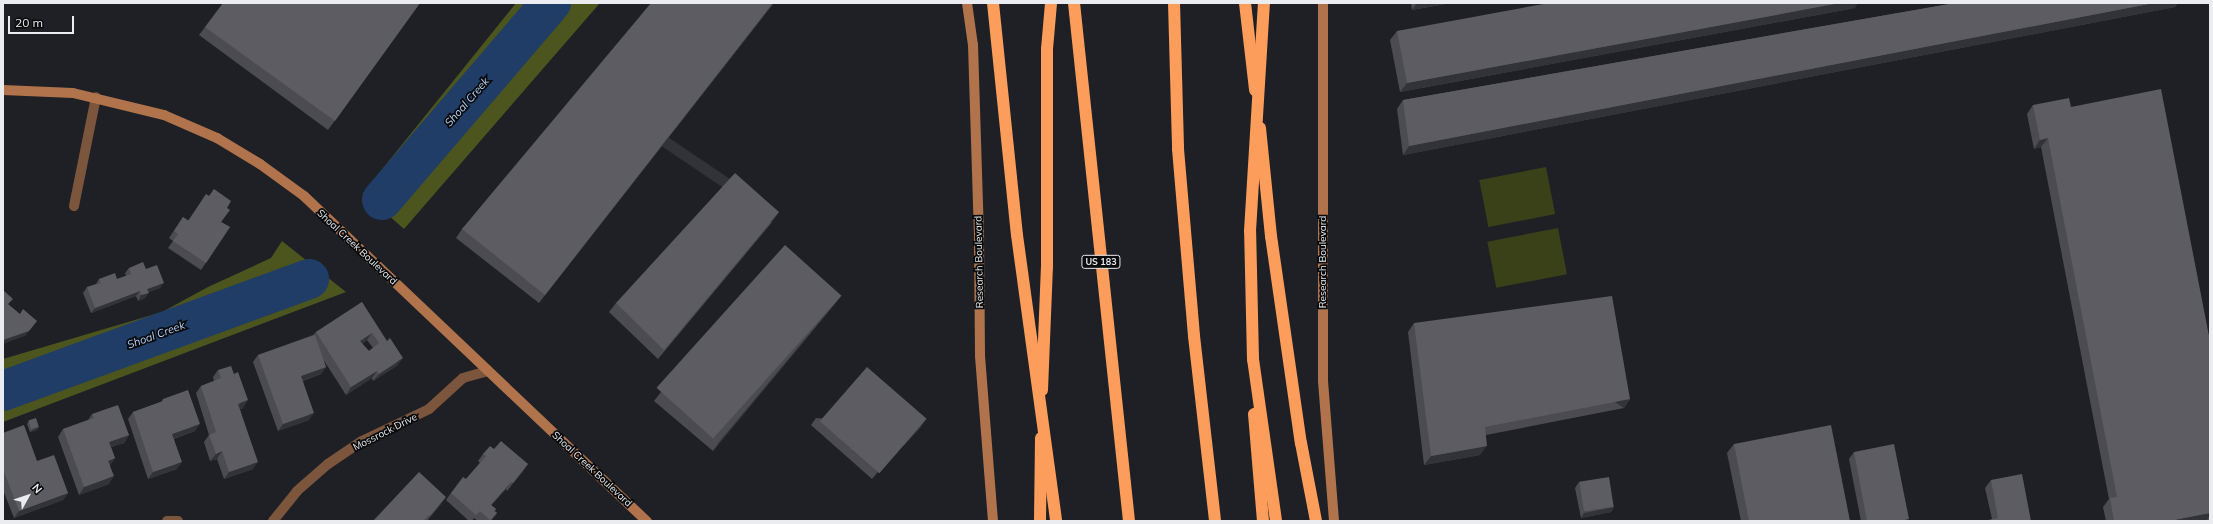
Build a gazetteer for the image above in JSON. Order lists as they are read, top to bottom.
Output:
{
  "streets": {
    "highway": ["US 183"],
    "main road": ["Shoal Creek Boulevard", "Research Boulevard"],
    "street": ["Mossrock Drive"]
  },
  "crossings": [
    ["Shoal Creek Boulevard", "Mossrock Drive"]
  ],
  "water": ["Shoal Creek"],
  "scale_bar": "20 m",
  "north": "top right"
}
